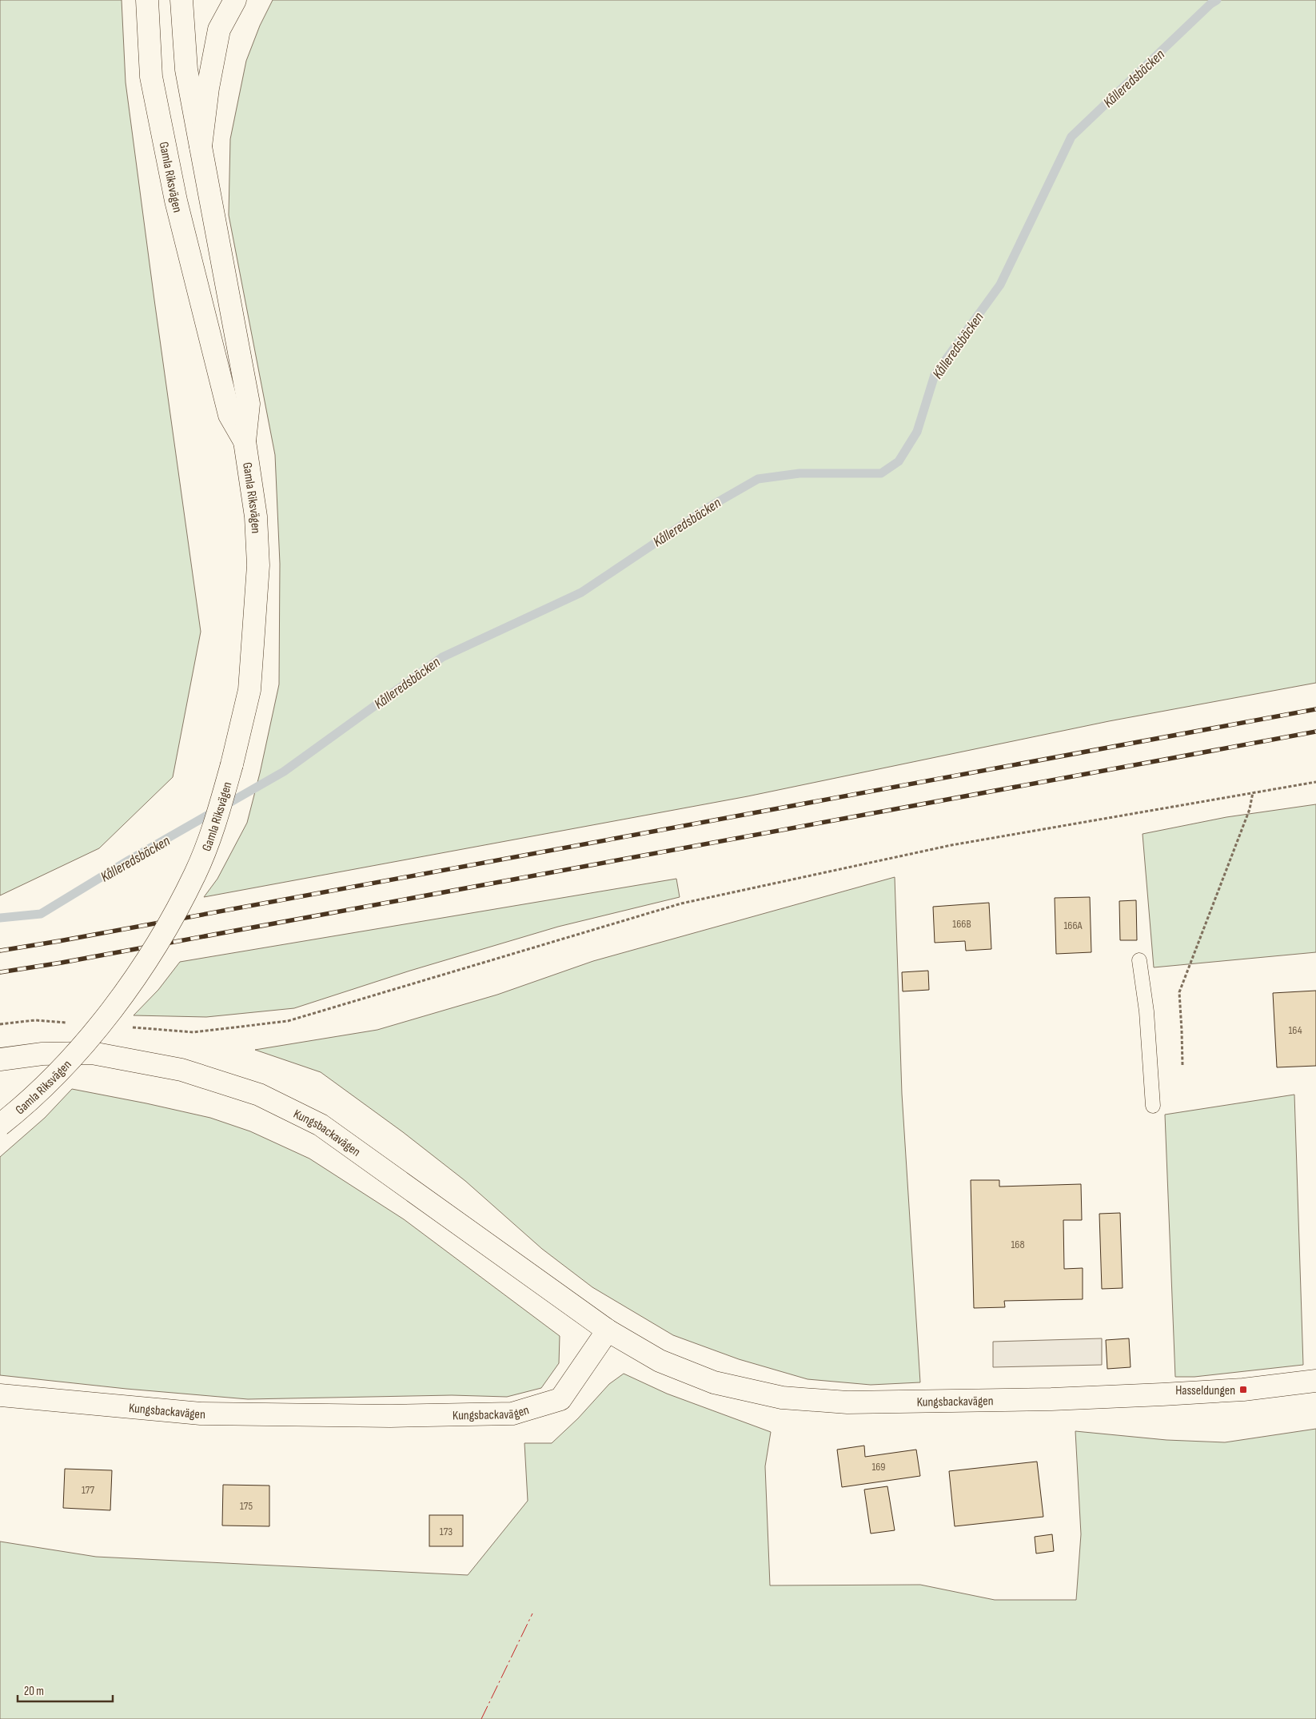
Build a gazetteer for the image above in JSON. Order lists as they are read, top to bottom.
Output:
{
  "streets": {
    "main road": ["Gamla Riksvägen", "Kungsbackavägen"]
  },
  "water": ["Kålleredsbäcken"],
  "places": {
    "transit": ["Hasseldungen"]
  },
  "house_numbers": [
    "166B",
    "166A",
    "164",
    "168",
    "169",
    "177",
    "175",
    "173"
  ],
  "scale_bar": "20 m"
}
